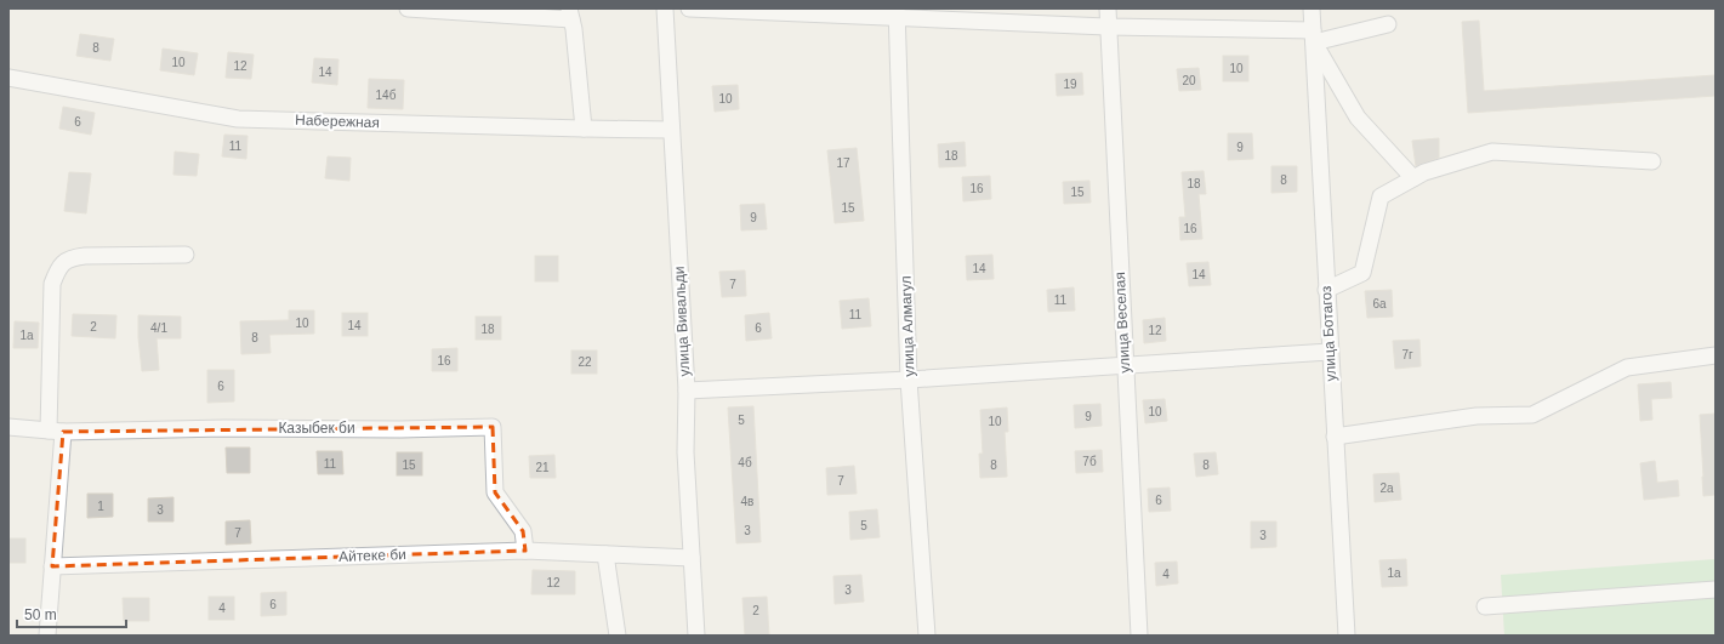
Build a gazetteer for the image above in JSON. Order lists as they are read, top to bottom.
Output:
{
  "streets": {
    "street": [
      "Набережная",
      "улица Вивальди",
      "улица Веселая",
      "улица Алмагул",
      "улица Ботагоз",
      "Казыбек би",
      "Айтеке би"
    ]
  },
  "crossings": [
    ["Набережная", "улица Вивальди"],
    ["улица Вивальди", "Айтеке би"],
    ["Казыбек би", "Айтеке би"]
  ],
  "house_numbers": [
    "8",
    "10",
    "12",
    "10",
    "14",
    "20",
    "19",
    "14б",
    "10",
    "6",
    "11",
    "9",
    "18",
    "17",
    "8",
    "18",
    "16",
    "15",
    "15",
    "9",
    "16",
    "14",
    "14",
    "7",
    "11",
    "6а",
    "11",
    "10",
    "14",
    "2",
    "4/1",
    "6",
    "18",
    "12",
    "1а",
    "8",
    "7г",
    "16",
    "22",
    "6",
    "10",
    "9",
    "5",
    "10",
    "7б",
    "4б",
    "11",
    "15",
    "8",
    "8",
    "21",
    "7",
    "2а",
    "6",
    "4в",
    "1",
    "3",
    "5",
    "3",
    "7",
    "3",
    "1а",
    "4",
    "12",
    "3",
    "6",
    "4",
    "2"
  ],
  "scale_bar": "50 m"
}
